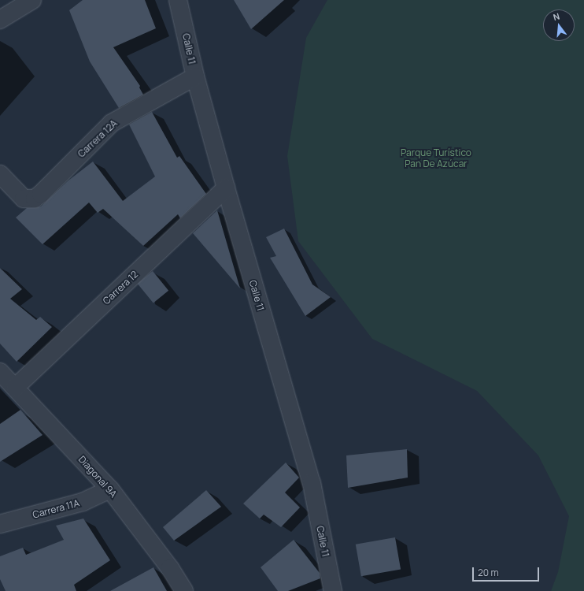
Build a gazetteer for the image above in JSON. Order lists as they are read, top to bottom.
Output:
{
  "streets": {
    "street": [
      "Calle 11",
      "Carrera 12A",
      "Carrera 12",
      "Diagonal 9A",
      "Carrera 11A"
    ]
  },
  "crossings": [
    ["Calle 11", "Carrera 12A"],
    ["Calle 11", "Carrera 12"],
    ["Carrera 12", "Diagonal 9A"],
    ["Diagonal 9A", "Carrera 11A"]
  ],
  "parks": ["Parque Turístico Pan De Azúcar"],
  "scale_bar": "20 m",
  "north": "top"
}
